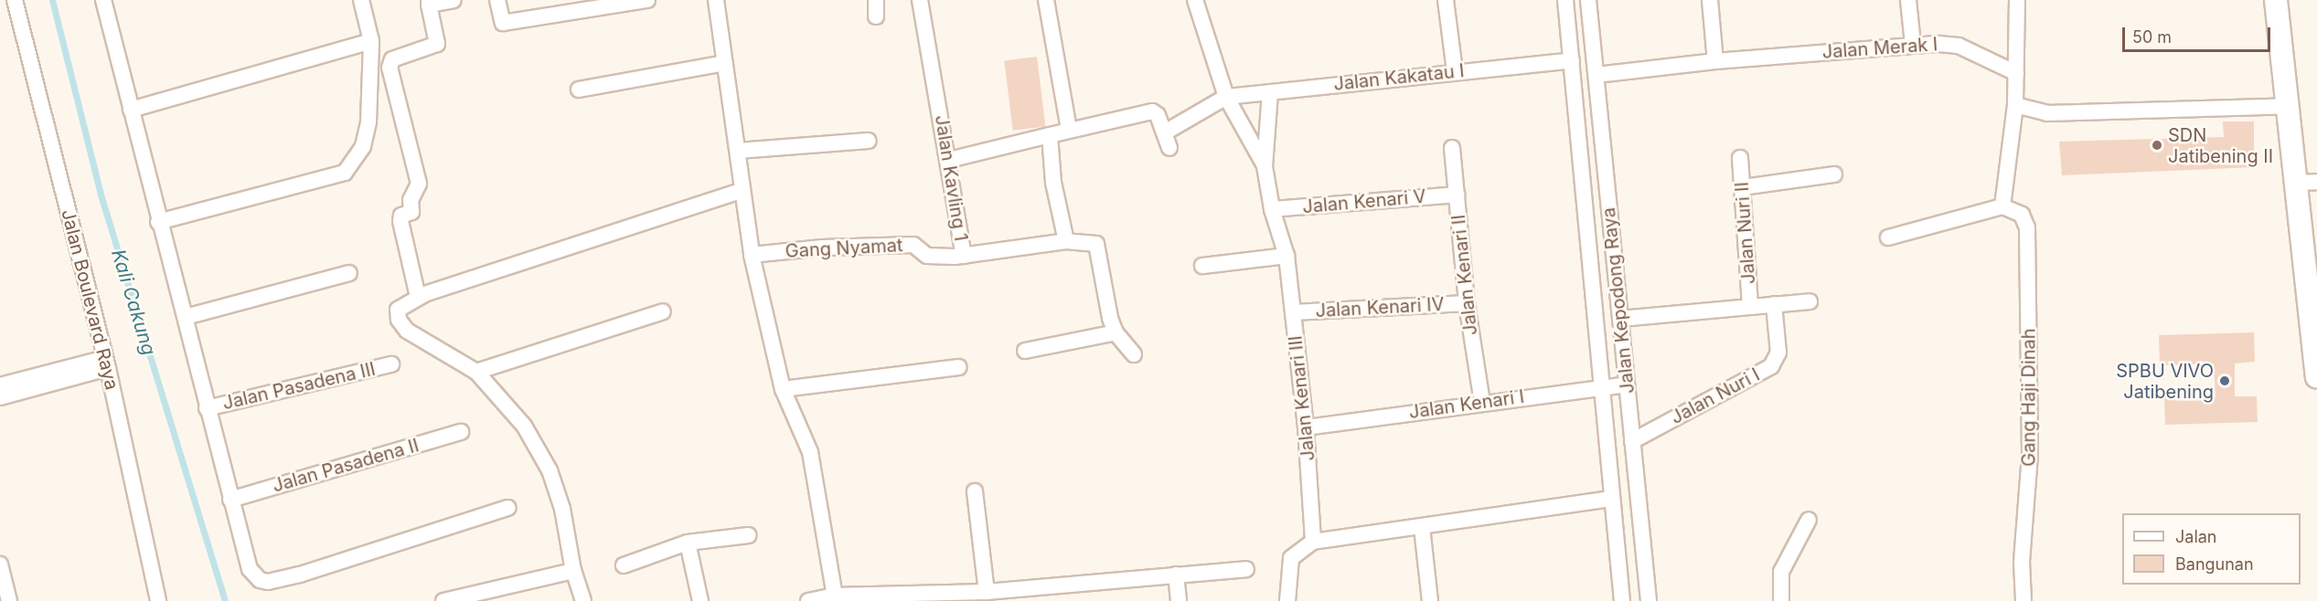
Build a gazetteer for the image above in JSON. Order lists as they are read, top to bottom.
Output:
{
  "streets": {
    "street": [
      "Jalan Merak I",
      "Jalan Kakatau I",
      "Jalan Kavling 1",
      "Jalan Kenari V",
      "Jalan Nuri II",
      "Gang Nyamat",
      "Jalan Kenari II",
      "Jalan Boulevard Raya",
      "Jalan Kepodong Raya",
      "Jalan Kenari IV",
      "Jalan Pasadena III",
      "Jalan Nuri I",
      "Gang Haji Dinah",
      "Jalan Kenari III",
      "Jalan Kenari I",
      "Jalan Pasadena II"
    ]
  },
  "crossings": [
    ["Jalan Merak I", "Jalan Kepodong Raya"],
    ["Jalan Kakatau I", "Jalan Kepodong Raya"],
    ["Jalan Kakatau I", "Jalan Kenari III"],
    ["Jalan Kavling 1", "Gang Nyamat"],
    ["Jalan Kenari V", "Jalan Kenari II"],
    ["Jalan Kenari V", "Jalan Kenari III"],
    ["Jalan Kenari II", "Jalan Kenari IV"],
    ["Jalan Kenari II", "Jalan Kenari I"],
    ["Jalan Kepodong Raya", "Jalan Nuri I"],
    ["Jalan Kepodong Raya", "Jalan Kenari I"],
    ["Jalan Kenari IV", "Jalan Kenari III"],
    ["Jalan Kenari III", "Jalan Kenari I"]
  ],
  "water": ["Kali Cakung"],
  "places": ["SDN Jatibening II", "SPBU VIVO Jatibening"],
  "legend": ["Jalan", "Bangunan"],
  "scale_bar": "50 m"
}
